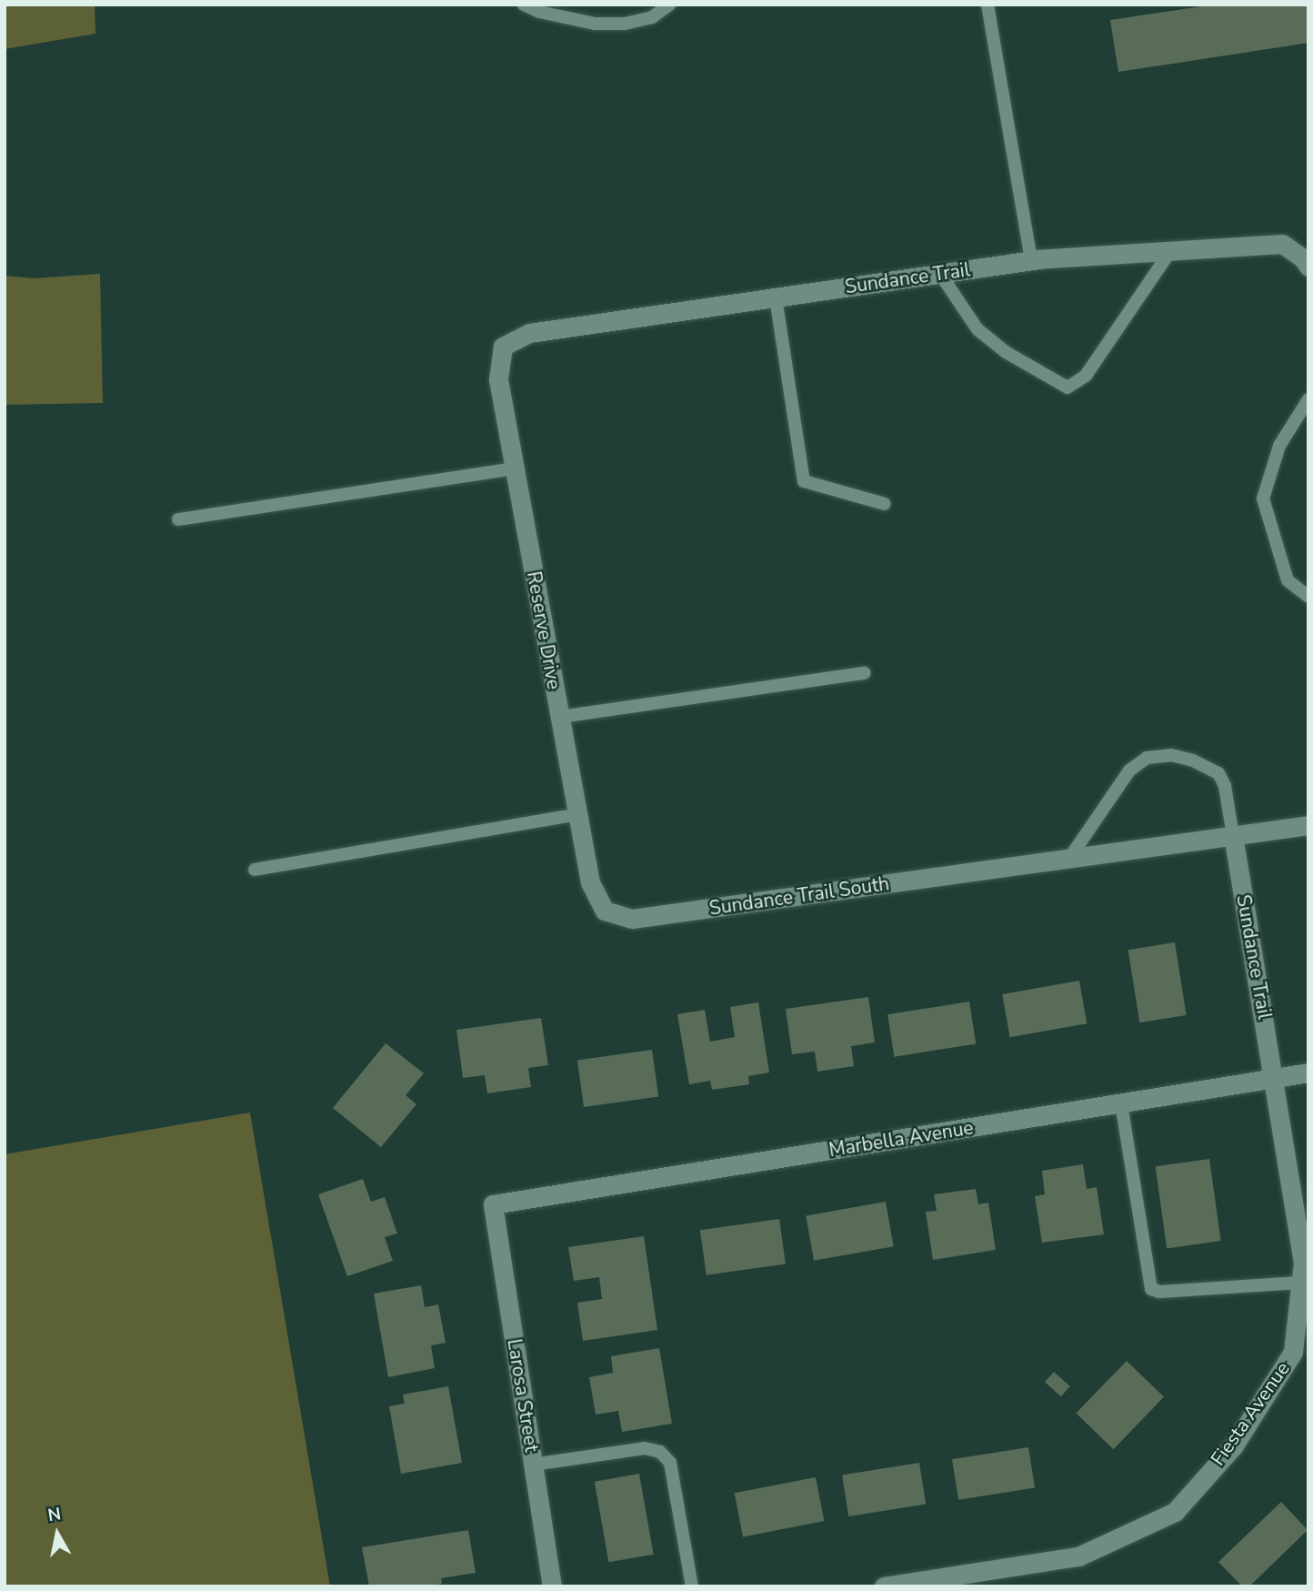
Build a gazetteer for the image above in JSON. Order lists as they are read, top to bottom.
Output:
{
  "streets": {
    "street": [
      "Sundance Trail",
      "Reserve Drive",
      "Sundance Trail South",
      "Marbella Avenue",
      "Larosa Street",
      "Fiesta Avenue"
    ]
  },
  "crossings": [
    ["Sundance Trail", "Reserve Drive"],
    ["Sundance Trail", "Marbella Avenue"],
    ["Sundance Trail", "Fiesta Avenue"],
    ["Reserve Drive", "Sundance Trail South"],
    ["Marbella Avenue", "Larosa Street"],
    ["Marbella Avenue", "Fiesta Avenue"]
  ],
  "north": "top"
}
